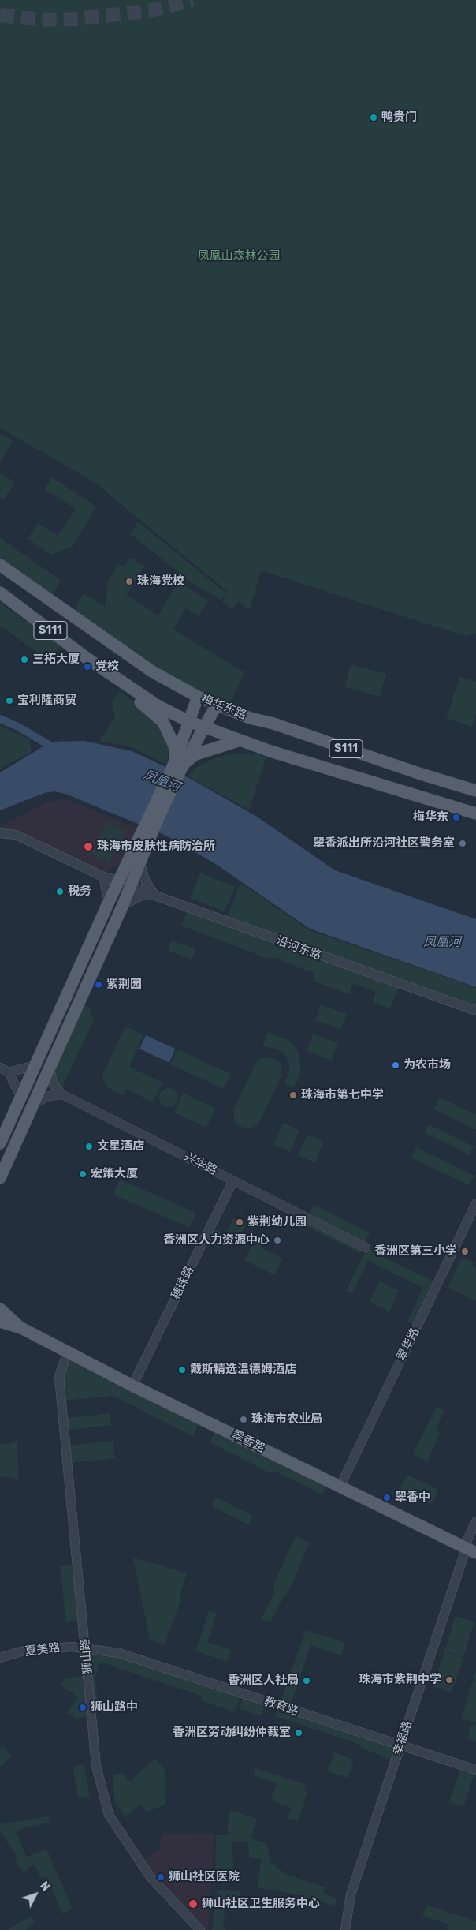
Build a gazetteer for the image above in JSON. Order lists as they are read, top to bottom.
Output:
{
  "streets": {
    "main road": ["S111", "梅华东路", "翠香路"],
    "street": [
      "沿河东路",
      "兴华路",
      "穗珠路",
      "翠华路",
      "夏美路",
      "狮山路",
      "教育路",
      "幸福路"
    ]
  },
  "crossings": [
    ["兴华路", "穗珠路"],
    ["穗珠路", "翠香路"],
    ["翠华路", "翠香路"],
    ["翠香路", "狮山路"],
    ["翠香路", "幸福路"],
    ["夏美路", "狮山路"],
    ["夏美路", "教育路"],
    ["狮山路", "教育路"],
    ["教育路", "幸福路"]
  ],
  "water": ["凤凰河"],
  "parks": ["凤凰山森林公园"],
  "places": [
    "鸭贵门",
    "珠海党校",
    "三拓大厦",
    "党校",
    "宝利隆商贸",
    "梅华东",
    "翠香派出所沿河社区警务室",
    "珠海市皮肤性病防治所",
    "税务",
    "紫荆园",
    "为农市场",
    "珠海市第七中学",
    "文星酒店",
    "宏策大厦",
    "紫荆幼儿园",
    "香洲区人力资源中心",
    "香洲区第三小学",
    "戴斯精选温德姆酒店",
    "珠海市农业局",
    "翠香中",
    "珠海市紫荆中学",
    "香洲区人社局",
    "狮山路中",
    "香洲区劳动纠纷仲裁室",
    "狮山社区医院",
    "狮山社区卫生服务中心"
  ],
  "north": "top right"
}
